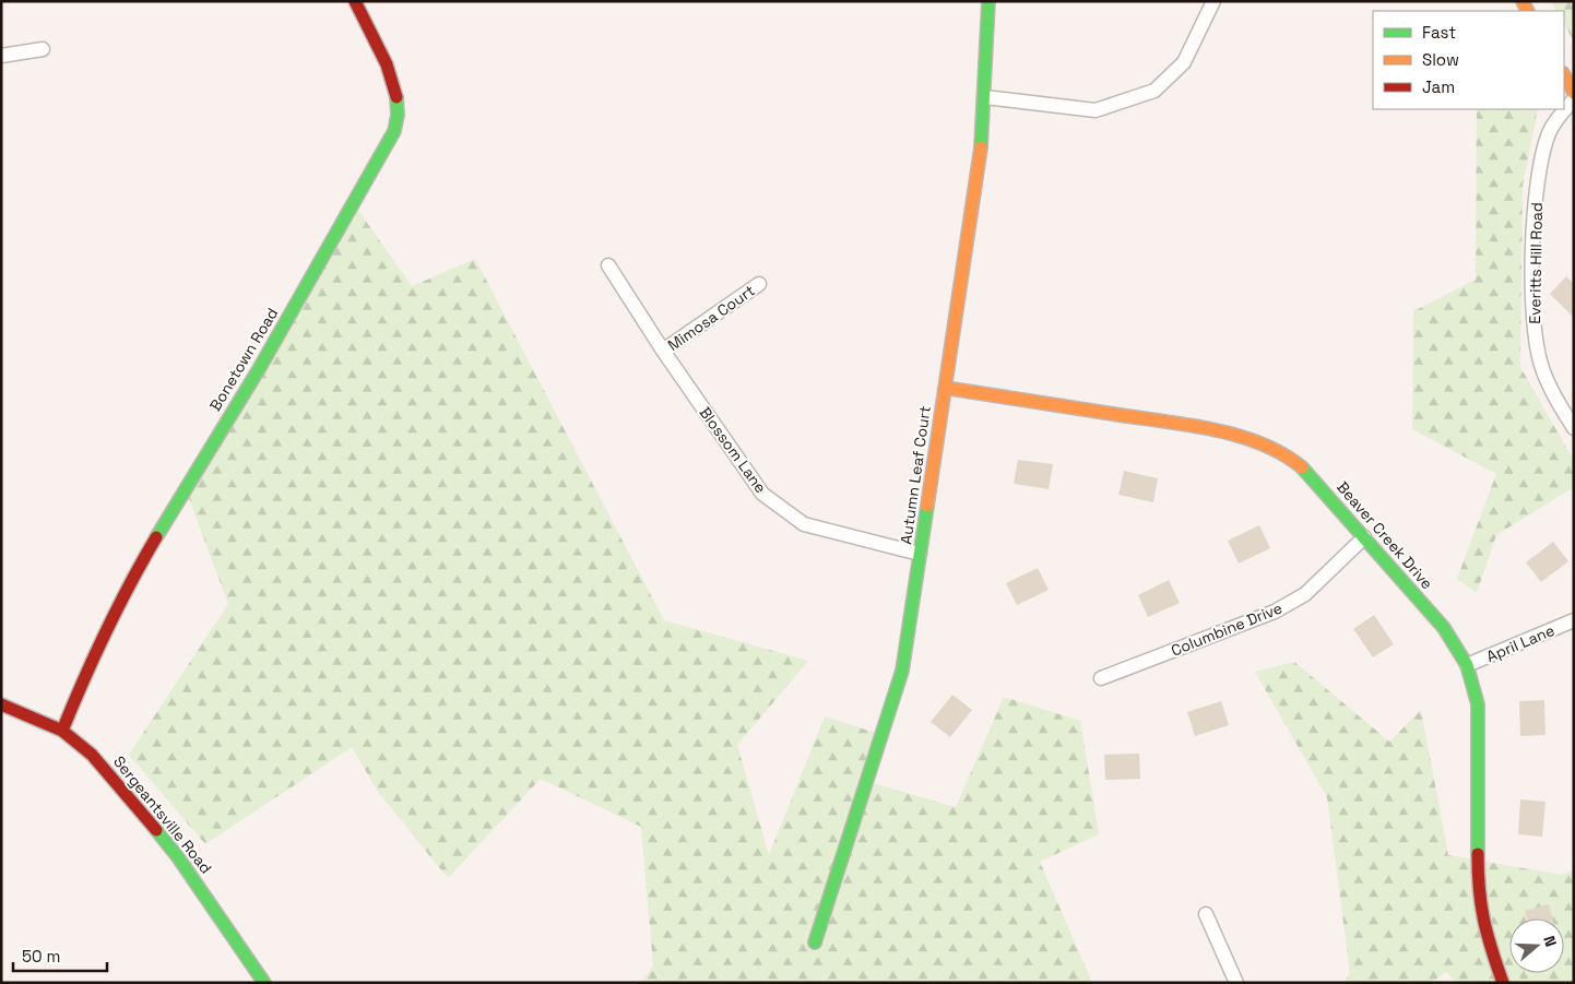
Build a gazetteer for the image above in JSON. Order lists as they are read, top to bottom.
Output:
{
  "streets": {
    "street": [
      "Everitts Hill Road",
      "Mimosa Court",
      "Bonetown Road",
      "Blossom Lane",
      "Autumn Leaf Court",
      "Beaver Creek Drive",
      "Columbine Drive",
      "April Lane",
      "Sergeantsville Road"
    ]
  },
  "crossings": [
    ["Mimosa Court", "Blossom Lane"],
    ["Bonetown Road", "Sergeantsville Road"],
    ["Blossom Lane", "Autumn Leaf Court"],
    ["Autumn Leaf Court", "Beaver Creek Drive"],
    ["Beaver Creek Drive", "Columbine Drive"],
    ["Beaver Creek Drive", "April Lane"]
  ],
  "legend": ["Fast", "Slow", "Jam"],
  "scale_bar": "50 m",
  "north": "right"
}
